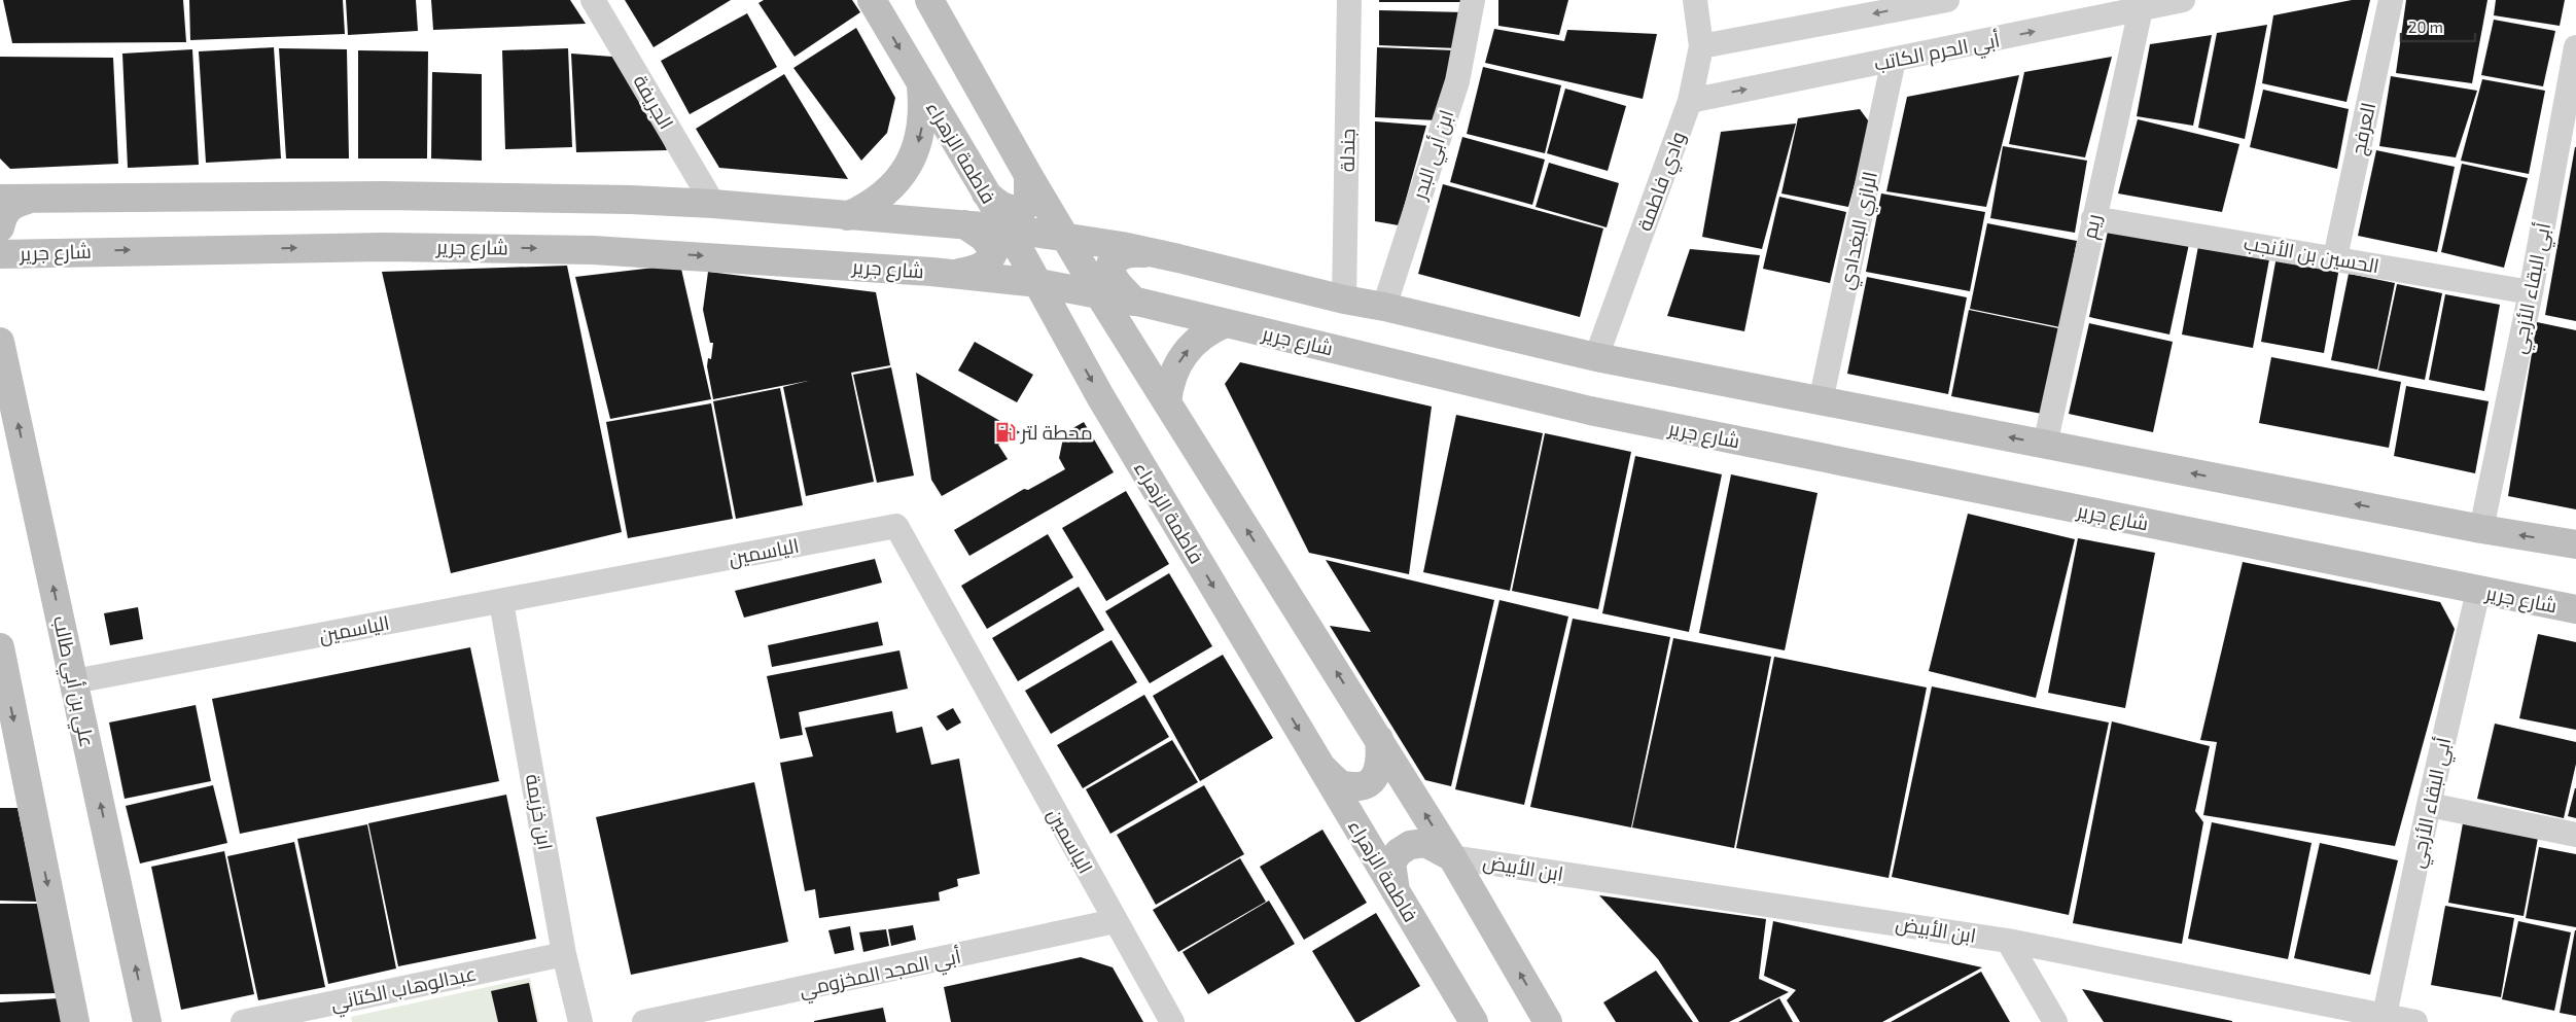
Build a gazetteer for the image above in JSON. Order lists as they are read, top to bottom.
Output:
{
  "streets": {
    "main road": ["فاطمة الزهراء", "شارع جرير", "علي بن أبي طالب"],
    "street": [
      "أبي الحرم الكاتب",
      "الجريفة",
      "العرفج",
      "جندلة",
      "ابن أبي البدر",
      "وادي فاطمة",
      "ريم",
      "الرازي البغدادي",
      "الحسين بن الأنجب",
      "أبي البقاء الأزجي",
      "الياسمين",
      "ابن خزيمة",
      "ابن الأبيض",
      "أبي المجد المخزومي",
      "عبدالوهاب الكتاني"
    ]
  },
  "crossings": [
    ["أبي الحرم الكاتب", "وادي فاطمة"],
    ["أبي الحرم الكاتب", "ريم"],
    ["أبي الحرم الكاتب", "الرازي البغدادي"],
    ["العرفج", "الحسين بن الأنجب"],
    ["فاطمة الزهراء", "شارع جرير"],
    ["ريم", "الحسين بن الأنجب"],
    ["شارع جرير", "أبي البقاء الأزجي"],
    ["الحسين بن الأنجب", "أبي البقاء الأزجي"],
    ["أبي البقاء الأزجي", "ابن الأبيض"],
    ["الياسمين", "علي بن أبي طالب"],
    ["الياسمين", "ابن خزيمة"],
    ["الياسمين", "أبي المجد المخزومي"],
    ["ابن خزيمة", "عبدالوهاب الكتاني"]
  ],
  "places": {
    "fuel station": ["محطة لتر"]
  },
  "scale_bar": "20 m"
}
